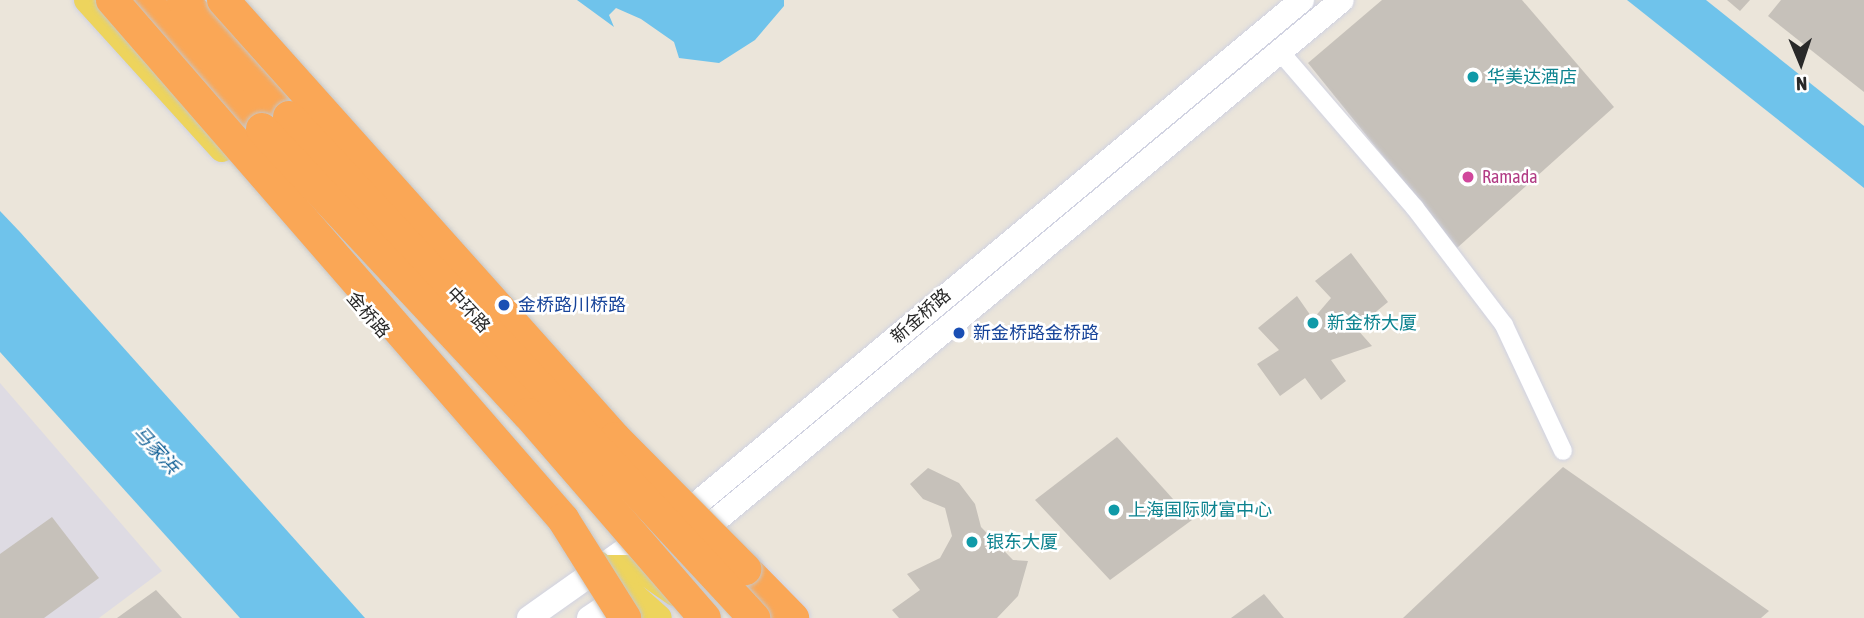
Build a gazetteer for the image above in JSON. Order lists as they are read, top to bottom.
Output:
{
  "streets": {
    "highway": ["中环路"],
    "main road": ["金桥路"],
    "street": ["新金桥路"]
  },
  "crossings": [
    ["金桥路", "新金桥路"]
  ],
  "water": ["马家浜"],
  "places": [
    "华美达酒店",
    "Ramada",
    "金桥路川桥路",
    "新金桥大厦",
    "新金桥路金桥路",
    "上海国际财富中心",
    "银东大厦"
  ],
  "north": "bottom"
}
